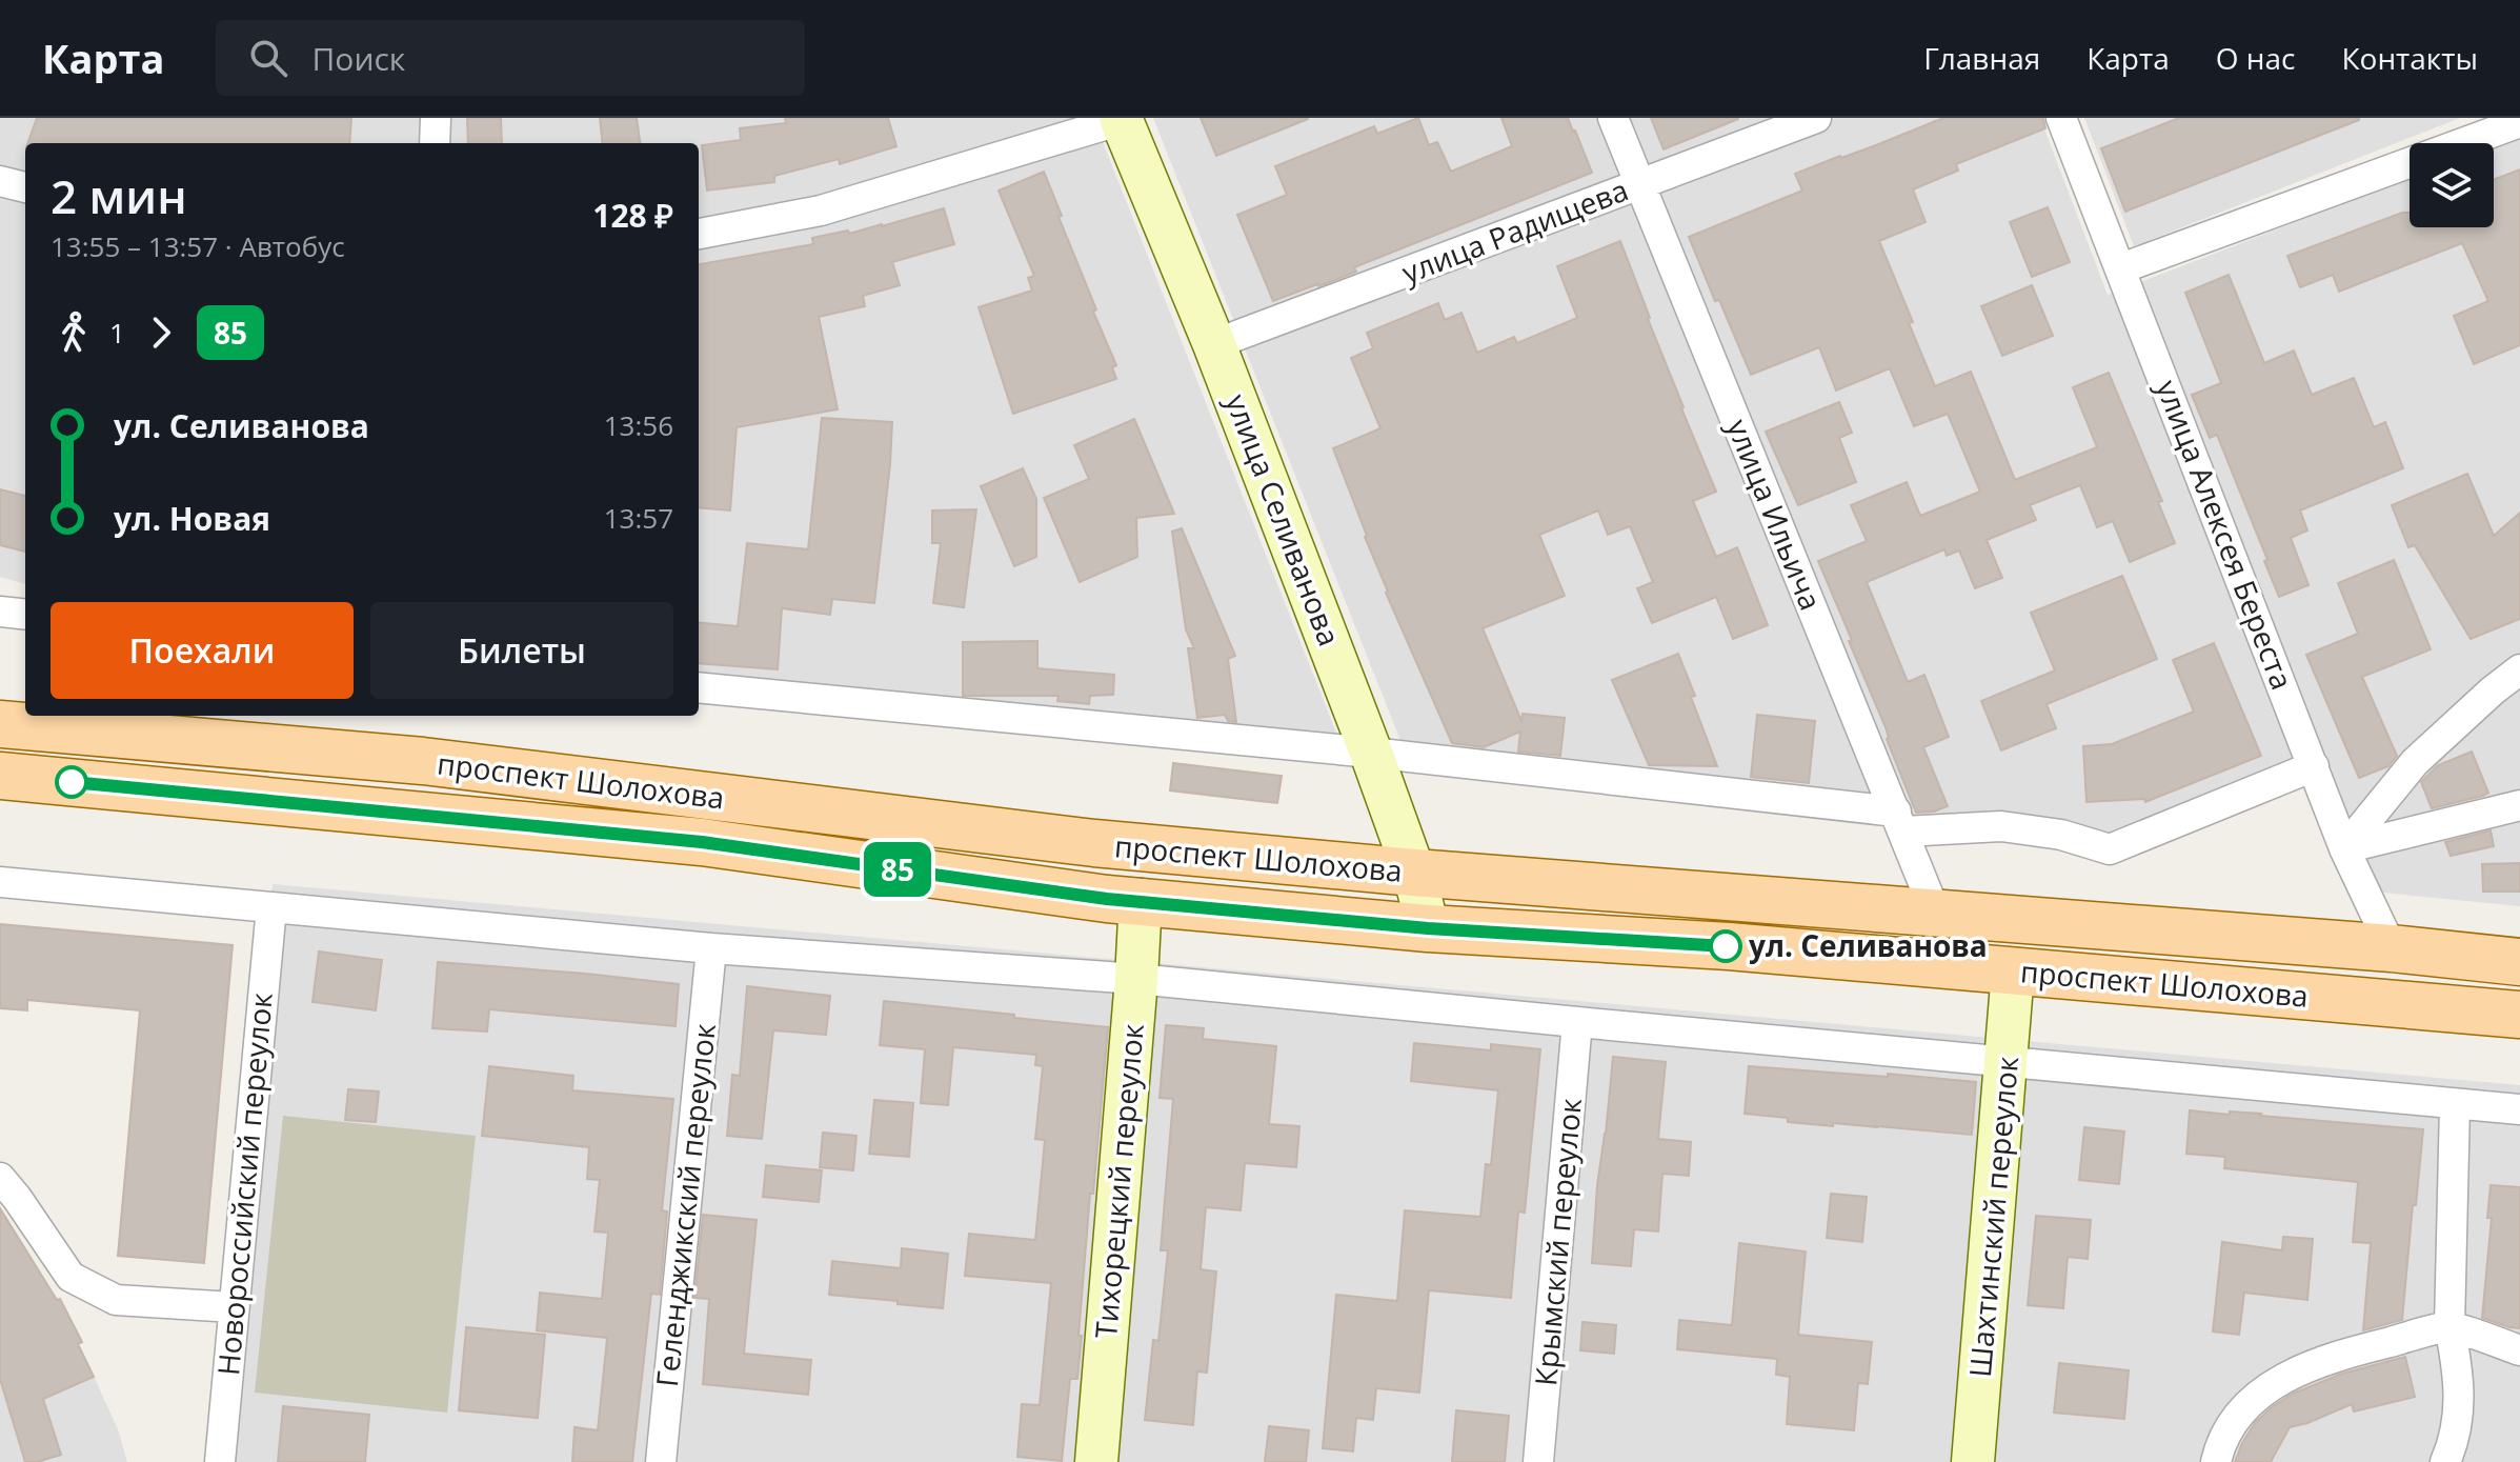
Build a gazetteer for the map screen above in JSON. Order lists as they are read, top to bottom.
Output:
{
  "streets": {
    "main road": ["проспект Шолохова"],
    "street": [
      "улица Радищева",
      "улица Ильича",
      "улица Селиванова",
      "улица Алексея Береста",
      "Тихорецкий переулок",
      "Новороссийский переулок",
      "Геленджикский переулок",
      "Шахтинский переулок",
      "Крымский переулок"
    ]
  },
  "crossings": [
    ["улица Радищева", "улица Ильича"],
    ["улица Радищева", "улица Селиванова"],
    ["улица Ильича", "проспект Шолохова"],
    ["улица Селиванова", "проспект Шолохова"],
    ["улица Алексея Береста", "проспект Шолохова"],
    ["проспект Шолохова", "Тихорецкий переулок"],
    ["проспект Шолохова", "Шахтинский переулок"]
  ],
  "places": ["ул. Селиванова"],
  "lines": ["bus line 85"],
  "page": {
    "header": "Карта",
    "search": "Поиск",
    "nav": [
      "Главная",
      "Карта",
      "О нас",
      "Контакты"
    ],
    "on_map": "85",
    "heading": ["2 мин", "13:55 – 13:57 · Автобус", "128 ₽"],
    "legs": ["1", "85"],
    "list": [
      {
        "name": "ул. Селиванова",
        "value": "13:56"
      },
      {
        "name": "ул. Новая",
        "value": "13:57"
      }
    ],
    "buttons": ["Поехали", "Билеты"]
  }
}
